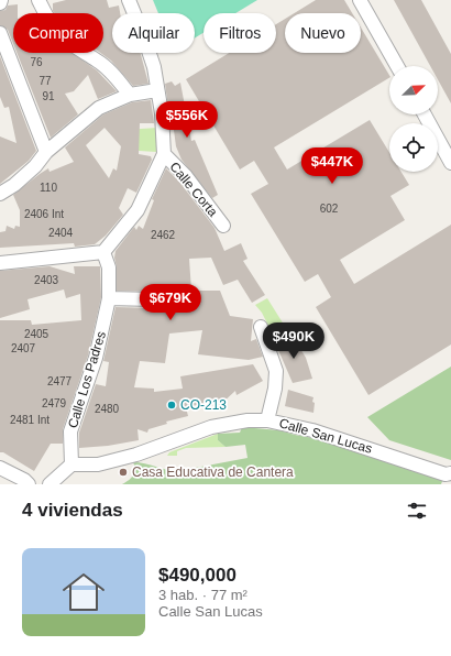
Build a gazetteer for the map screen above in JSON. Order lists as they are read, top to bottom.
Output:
{
  "streets": {
    "street": ["Calle Corta", "Calle Los Padres", "Calle San Lucas"]
  },
  "crossings": [
    ["Calle Los Padres", "Calle San Lucas"]
  ],
  "places": ["CO-213", "Casa Educativa de Cantera"],
  "house_numbers": [
    "76",
    "77",
    "91",
    "110",
    "602",
    "2406 Int",
    "2404",
    "2462",
    "2403",
    "2405",
    "2407",
    "2477",
    "2479",
    "2480",
    "2481 Int"
  ],
  "north": "top right",
  "page": {
    "chip": [
      "Comprar",
      "Alquilar",
      "Filtros",
      "Nuevo"
    ],
    "price": [
      "$556K",
      "$447K",
      "$679K",
      "$490K"
    ],
    "heading": "4 viviendas",
    "list": [
      {
        "name": "$490,000",
        "note": "3 hab. · 77 m² · Calle San Lucas"
      }
    ]
  }
}
